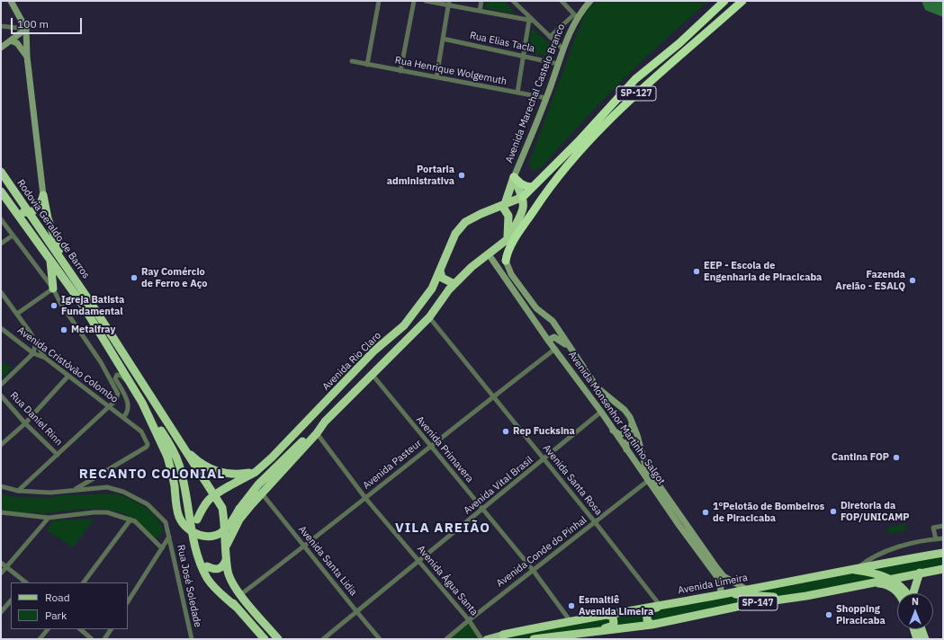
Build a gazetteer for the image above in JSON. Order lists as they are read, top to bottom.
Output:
{
  "streets": {
    "highway": [
      "SP-127",
      "Rodovia Geraldo de Barros",
      "Avenida Rio Claro",
      "Avenida Limeira",
      "SP-147"
    ],
    "main road": ["Avenida Marechal Castelo Branco", "Avenida Monsenhor Martinho Salgot"],
    "street": [
      "Rua Elias Tacla",
      "Rua Henrique Wolgemuth",
      "Avenida Cristóvão Colombo",
      "Rua Daniel Rinn",
      "Avenida Primavera",
      "Avenida Pasteur",
      "Avenida Santa Rosa",
      "Avenida Vital Brasil",
      "Avenida Conde do Pinhal",
      "Avenida Santa Lidia",
      "Avenida Água Santa",
      "Rua José Soledade"
    ]
  },
  "crossings": [
    ["Rua Elias Tacla", "Avenida Marechal Castelo Branco"],
    ["Rua Henrique Wolgemuth", "Avenida Marechal Castelo Branco"],
    ["SP-127", "Avenida Rio Claro"],
    ["SP-127", "Avenida Monsenhor Martinho Salgot"],
    ["Avenida Cristóvão Colombo", "Rua José Soledade"],
    ["Avenida Monsenhor Martinho Salgot", "Avenida Pasteur"],
    ["Avenida Monsenhor Martinho Salgot", "Avenida Vital Brasil"],
    ["Avenida Monsenhor Martinho Salgot", "Avenida Conde do Pinhal"],
    ["Avenida Monsenhor Martinho Salgot", "Avenida Limeira"],
    ["Avenida Primavera", "Avenida Pasteur"],
    ["Avenida Primavera", "Avenida Vital Brasil"],
    ["Avenida Primavera", "Avenida Conde do Pinhal"],
    ["Avenida Primavera", "Avenida Limeira"],
    ["Avenida Pasteur", "Avenida Santa Rosa"],
    ["Avenida Pasteur", "Avenida Santa Lidia"],
    ["Avenida Pasteur", "Avenida Água Santa"],
    ["Avenida Santa Rosa", "Avenida Vital Brasil"],
    ["Avenida Santa Rosa", "Avenida Conde do Pinhal"],
    ["Avenida Santa Rosa", "Avenida Limeira"],
    ["Avenida Vital Brasil", "Avenida Santa Lidia"],
    ["Avenida Vital Brasil", "Avenida Água Santa"],
    ["Avenida Conde do Pinhal", "Avenida Água Santa"]
  ],
  "districts": ["RECANTO COLONIAL", "VILA AREIÃO"],
  "places": [
    "Portaria administrativa",
    "EEP - Escola de Engenharia de Piracicaba",
    "Ray Comércio de Ferro e Aço",
    "Fazenda Areião - ESALQ",
    "Igreja Batista Fundamental",
    "Metalfray",
    "Rep Fucksina",
    "Cantina FOP",
    "Diretoria da FOP/UNICAMP",
    "1ºPelotão de Bombeiros de Piracicaba",
    "Esmaltiê Avenida Limeira",
    "Shopping Piracicaba"
  ],
  "legend": ["Road", "Park"],
  "scale_bar": "100 m",
  "north": "top"
}
